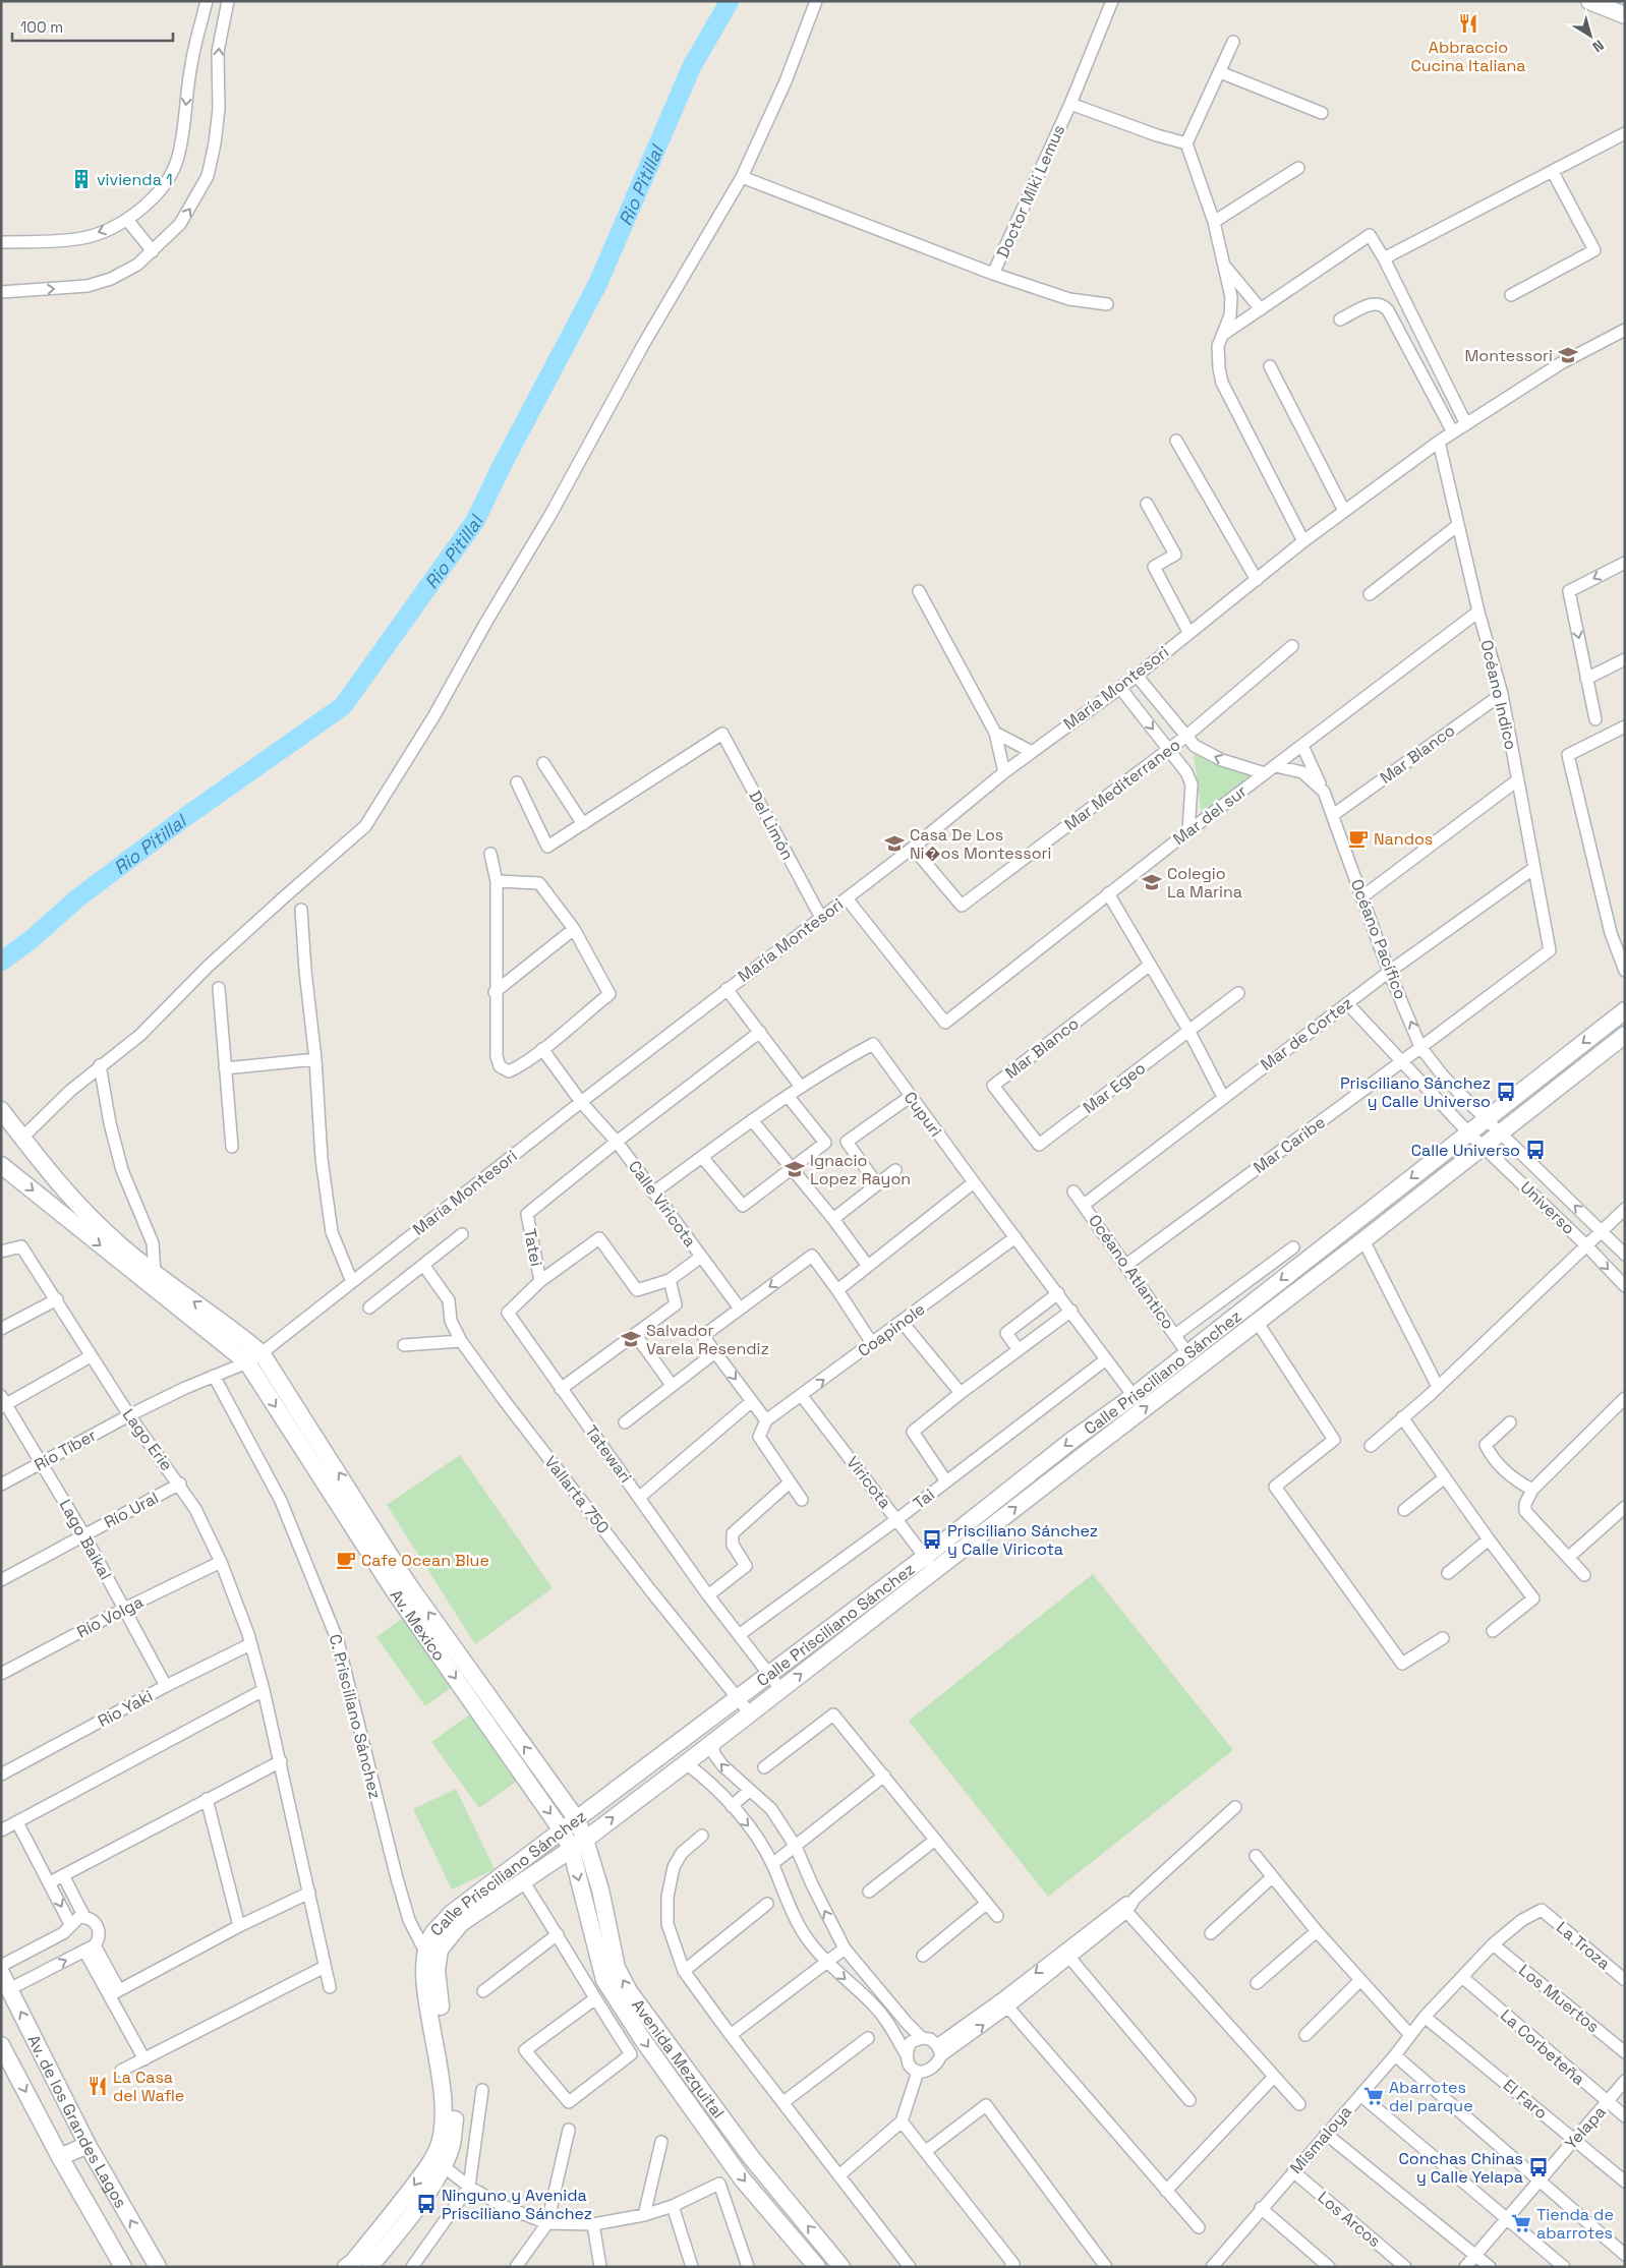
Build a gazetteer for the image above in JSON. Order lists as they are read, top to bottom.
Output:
{
  "streets": {
    "main road": [
      "Calle Prisciliano Sánchez",
      "Av. Mexico",
      "Avenida Mezquital",
      "Av. de los Grandes Lagos"
    ],
    "street": [
      "Doctor Miki Lemus",
      "María Montesori",
      "Océano Indico",
      "Mar Blanco",
      "Mar Mediterraneo",
      "Mar del sur",
      "Del Limón",
      "Océano Pacífico",
      "Mar de Cortez",
      "Mar Egeo",
      "Cupuri",
      "Mar Caribe",
      "Calle Viricota",
      "Universo",
      "Tatei",
      "Océano Atlantico",
      "Coapinole",
      "Lago Erie",
      "Río Tíber",
      "Tatewari",
      "Viricota",
      "Vallarta 750",
      "Tai",
      "Río Ural",
      "Lago Baikal",
      "Río Volga",
      "Rio Yaki",
      "C. Prisciliano Sánchez",
      "La Troza",
      "Los Muertos",
      "La Corbeteña",
      "El Faro",
      "Yelapa",
      "Mismaloya",
      "Los Arcos"
    ]
  },
  "crossings": [
    ["María Montesori", "Océano Indico"],
    ["María Montesori", "Mar Mediterraneo"],
    ["María Montesori", "Mar del sur"],
    ["María Montesori", "Del Limón"],
    ["María Montesori", "Calle Viricota"],
    ["María Montesori", "Lago Erie"],
    ["María Montesori", "Río Tíber"],
    ["María Montesori", "Av. Mexico"],
    ["María Montesori", "C. Prisciliano Sánchez"],
    ["Océano Indico", "Mar Blanco"],
    ["Océano Indico", "Mar del sur"],
    ["Océano Indico", "Mar de Cortez"],
    ["Océano Indico", "Mar Caribe"],
    ["Mar Blanco", "Océano Pacífico"],
    ["Mar Blanco", "Mar Egeo"],
    ["Mar del sur", "Océano Pacífico"],
    ["Océano Pacífico", "Mar de Cortez"],
    ["Océano Pacífico", "Mar Caribe"],
    ["Océano Pacífico", "Universo"],
    ["Océano Pacífico", "Calle Prisciliano Sánchez"],
    ["Mar de Cortez", "Océano Atlantico"],
    ["Cupuri", "Calle Viricota"],
    ["Cupuri", "Coapinole"],
    ["Cupuri", "Calle Prisciliano Sánchez"],
    ["Cupuri", "Tai"],
    ["Mar Caribe", "Océano Atlantico"],
    ["Calle Viricota", "Tatei"],
    ["Universo", "Calle Prisciliano Sánchez"],
    ["Tatei", "Tatewari"],
    ["Océano Atlantico", "Calle Prisciliano Sánchez"],
    ["Coapinole", "Viricota"],
    ["Calle Prisciliano Sánchez", "Tatewari"],
    ["Calle Prisciliano Sánchez", "Viricota"],
    ["Calle Prisciliano Sánchez", "Vallarta 750"],
    ["Calle Prisciliano Sánchez", "Av. Mexico"],
    ["Calle Prisciliano Sánchez", "C. Prisciliano Sánchez"],
    ["Calle Prisciliano Sánchez", "Avenida Mezquital"],
    ["Lago Erie", "Río Tíber"],
    ["Lago Erie", "Río Ural"],
    ["Lago Erie", "Río Volga"],
    ["Lago Erie", "Rio Yaki"],
    ["Río Tíber", "Lago Baikal"],
    ["Tatewari", "Tai"],
    ["Viricota", "Tai"],
    ["Río Ural", "Lago Baikal"],
    ["Lago Baikal", "Río Volga"],
    ["Lago Baikal", "Rio Yaki"],
    ["Av. Mexico", "Avenida Mezquital"],
    ["La Troza", "Mismaloya"],
    ["Los Muertos", "Mismaloya"],
    ["La Corbeteña", "Yelapa"],
    ["La Corbeteña", "Mismaloya"],
    ["El Faro", "Yelapa"],
    ["El Faro", "Mismaloya"],
    ["Mismaloya", "Los Arcos"]
  ],
  "water": ["Rio Pitillal"],
  "places": {
    "restaurant": ["Abbraccio Cucina Italiana", "La Casa del Wafle"],
    "building": ["vivienda 1"],
    "school or university": [
      "Montessori",
      "Casa De Los Ni�os Montessori",
      "Colegio La Marina",
      "Ignacio Lopez Rayon",
      "Salvador Varela Resendiz"
    ],
    "cafe": ["Nandos", "Cafe Ocean Blue"],
    "bus stop": [
      "Prisciliano Sánchez y Calle Universo",
      "Calle Universo",
      "Prisciliano Sánchez y Calle Viricota",
      "Conchas Chinas y Calle Yelapa",
      "Ninguno y Avenida Prisciliano Sánchez"
    ],
    "supermarket": ["Abarrotes del parque", "Tienda de abarrotes"]
  },
  "scale_bar": "100 m",
  "north": "bottom right"
}
